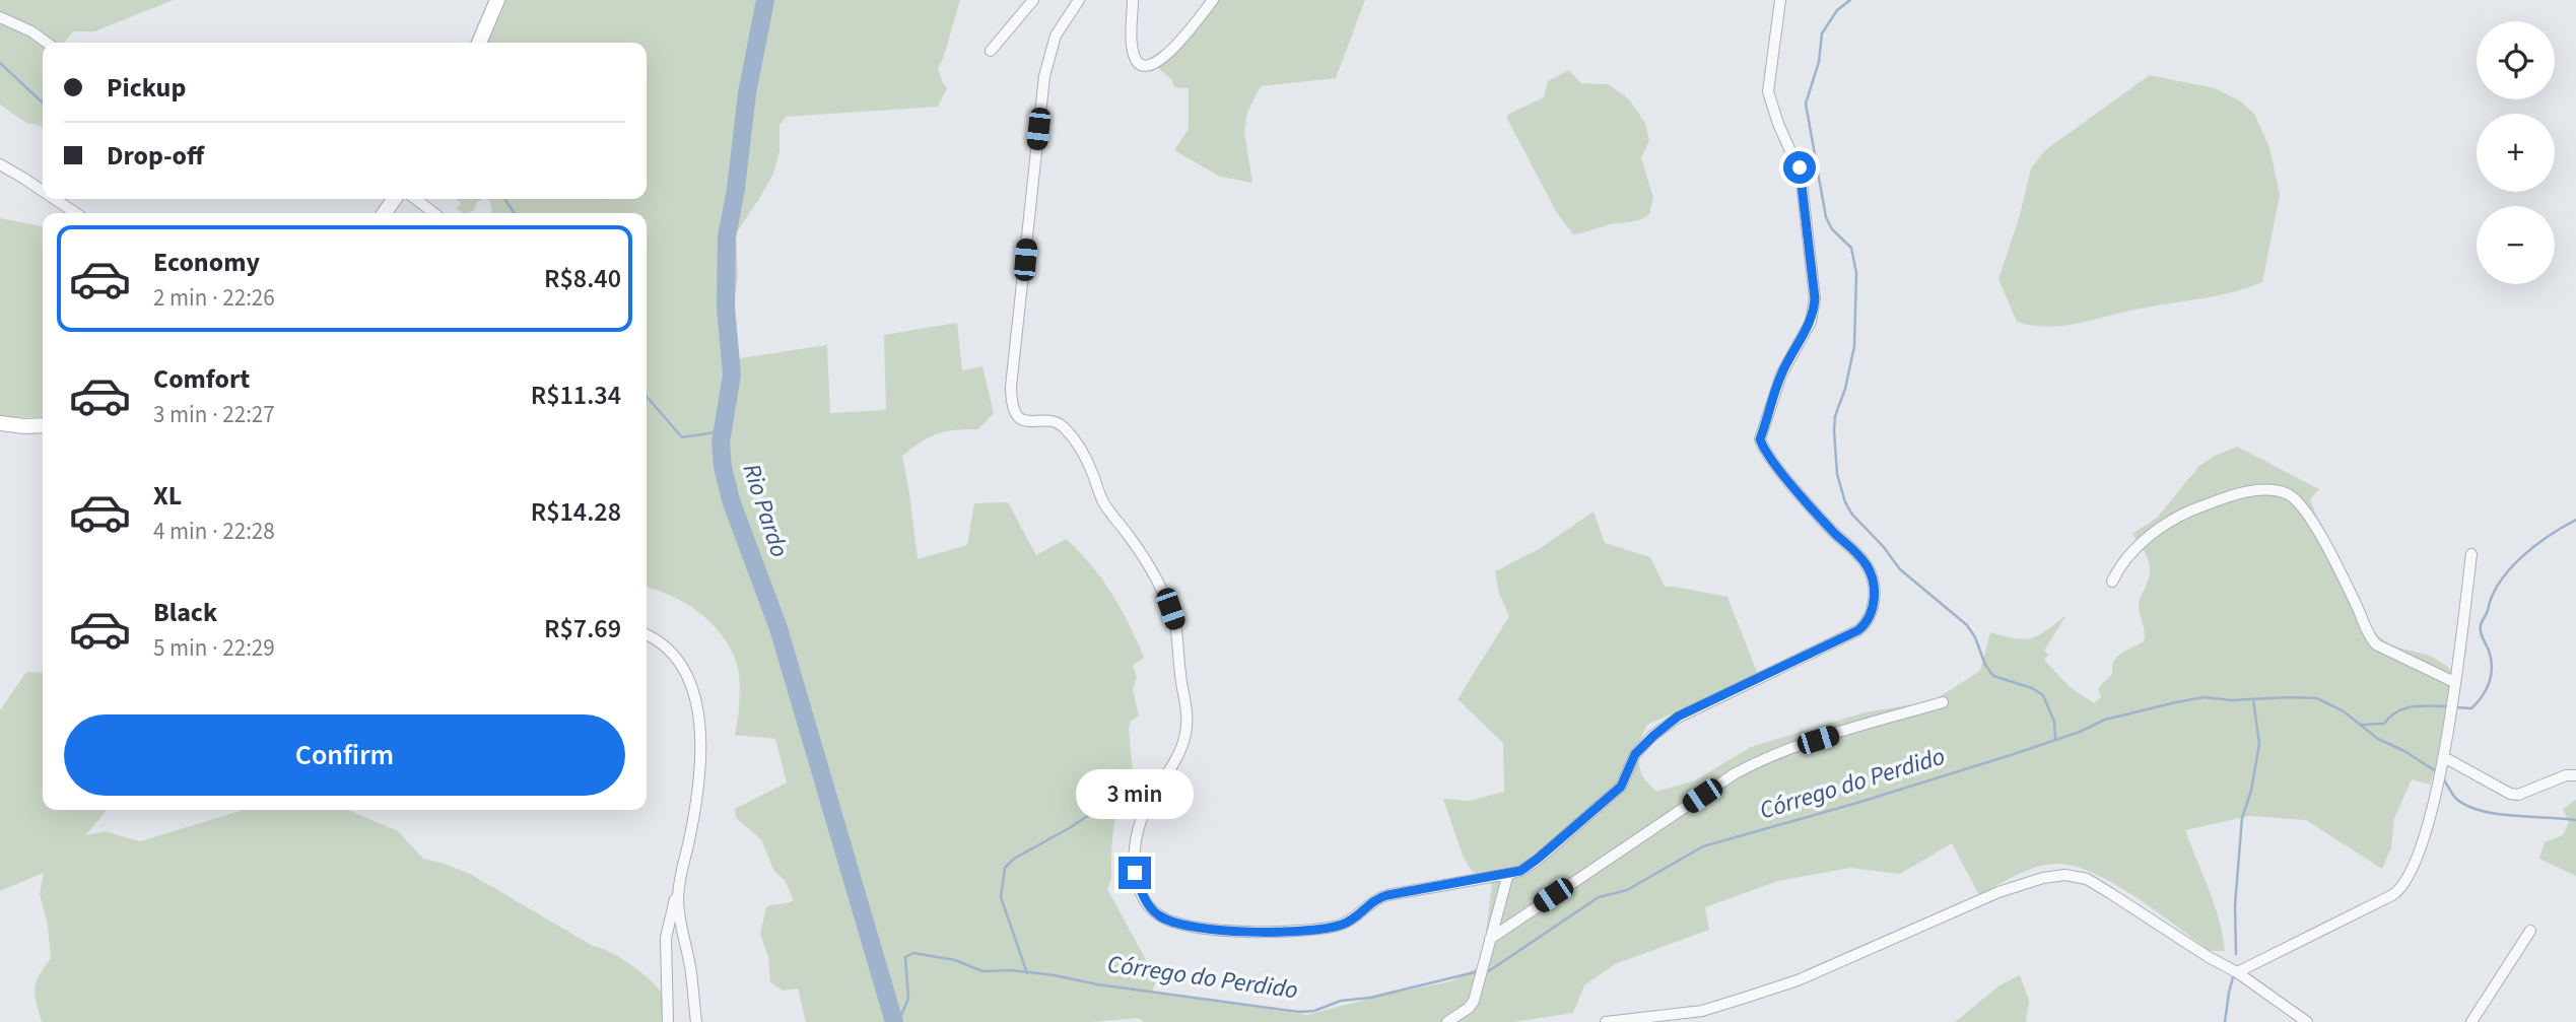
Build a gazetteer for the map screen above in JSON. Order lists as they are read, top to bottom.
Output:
{
  "water": ["Rio Pardo", "Córrego do Perdido"],
  "page": {
    "map_buttons": ["+", "−"],
    "banner": ["Pickup", "Drop-off"],
    "list": [
      {
        "name": "Economy",
        "note": "2 min · 22:26",
        "value": "R$8.40"
      },
      {
        "name": "Comfort",
        "note": "3 min · 22:27",
        "value": "R$11.34"
      },
      {
        "name": "XL",
        "note": "4 min · 22:28",
        "value": "R$14.28"
      },
      {
        "name": "Black",
        "note": "5 min · 22:29",
        "value": "R$7.69"
      }
    ],
    "buttons": "Confirm",
    "bubble": "3 min"
  }
}
